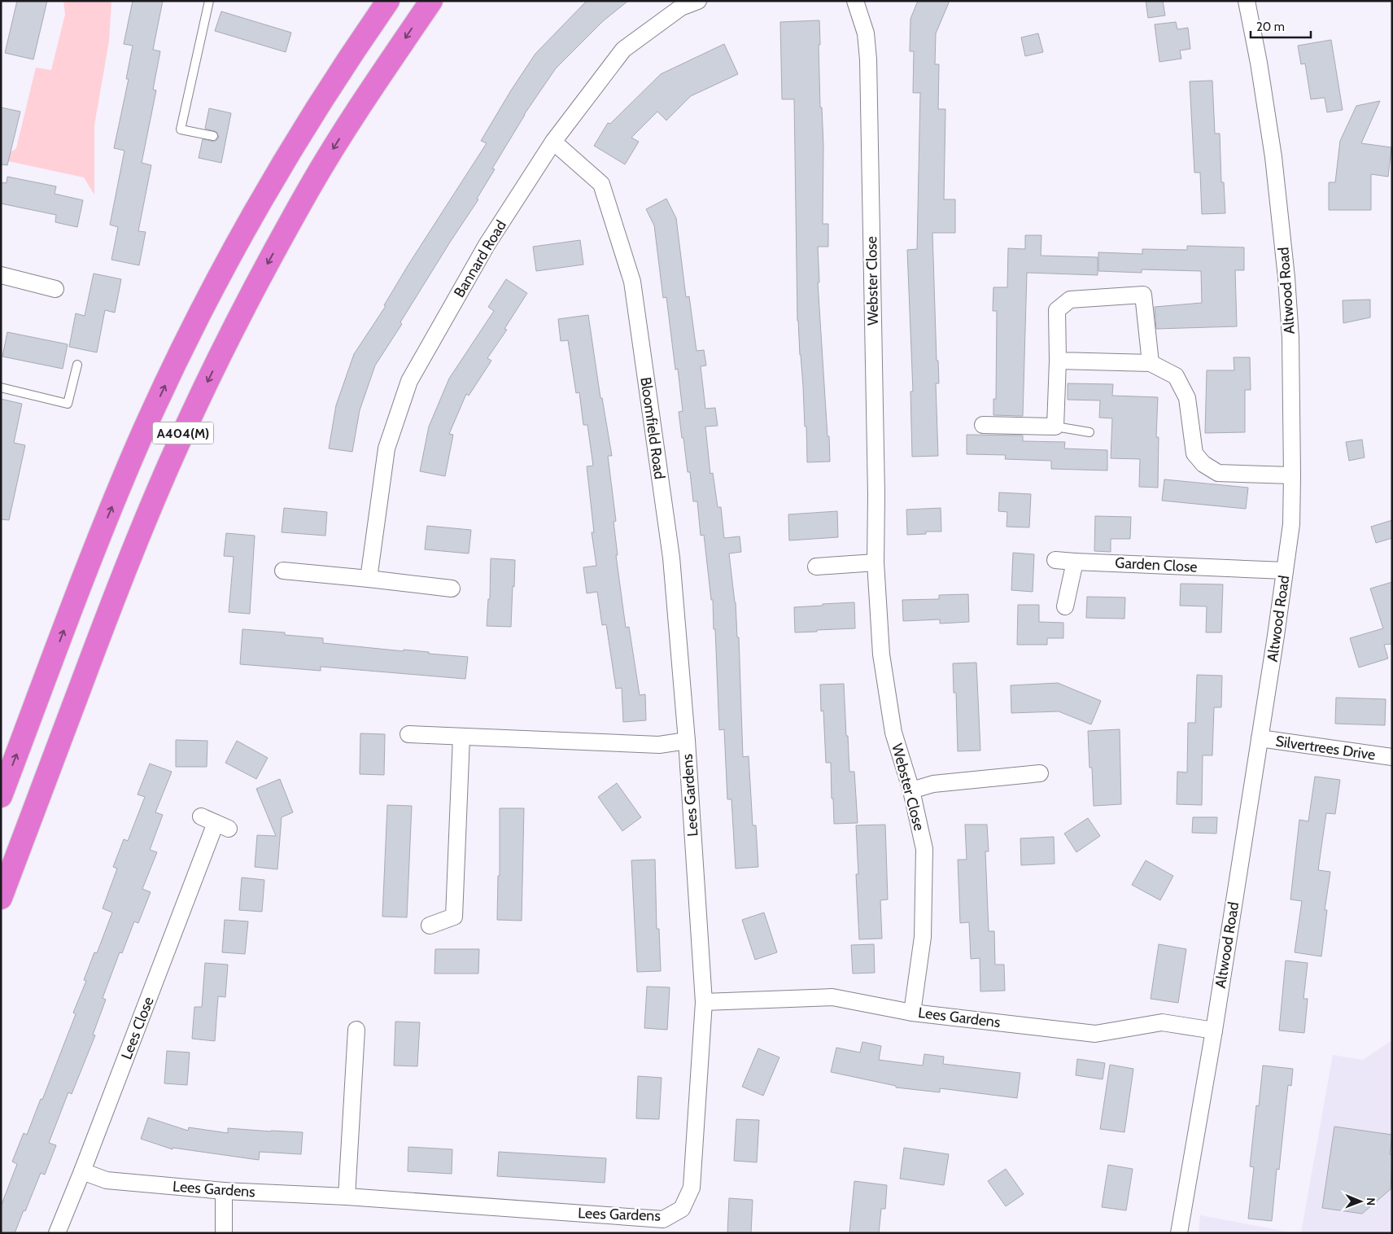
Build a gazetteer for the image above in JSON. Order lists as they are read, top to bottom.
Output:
{
  "streets": {
    "highway": ["A404(M)"],
    "street": [
      "Bannard Road",
      "Webster Close",
      "Altwood Road",
      "Bloomfield Road",
      "Garden Close",
      "Silvertrees Drive",
      "Lees Gardens",
      "Lees Close"
    ]
  },
  "crossings": [
    ["Bannard Road", "Bloomfield Road"],
    ["Webster Close", "Lees Gardens"],
    ["Altwood Road", "Garden Close"],
    ["Altwood Road", "Silvertrees Drive"],
    ["Altwood Road", "Lees Gardens"],
    ["Bloomfield Road", "Lees Gardens"],
    ["Lees Gardens", "Lees Close"]
  ],
  "scale_bar": "20 m",
  "north": "right"
}
